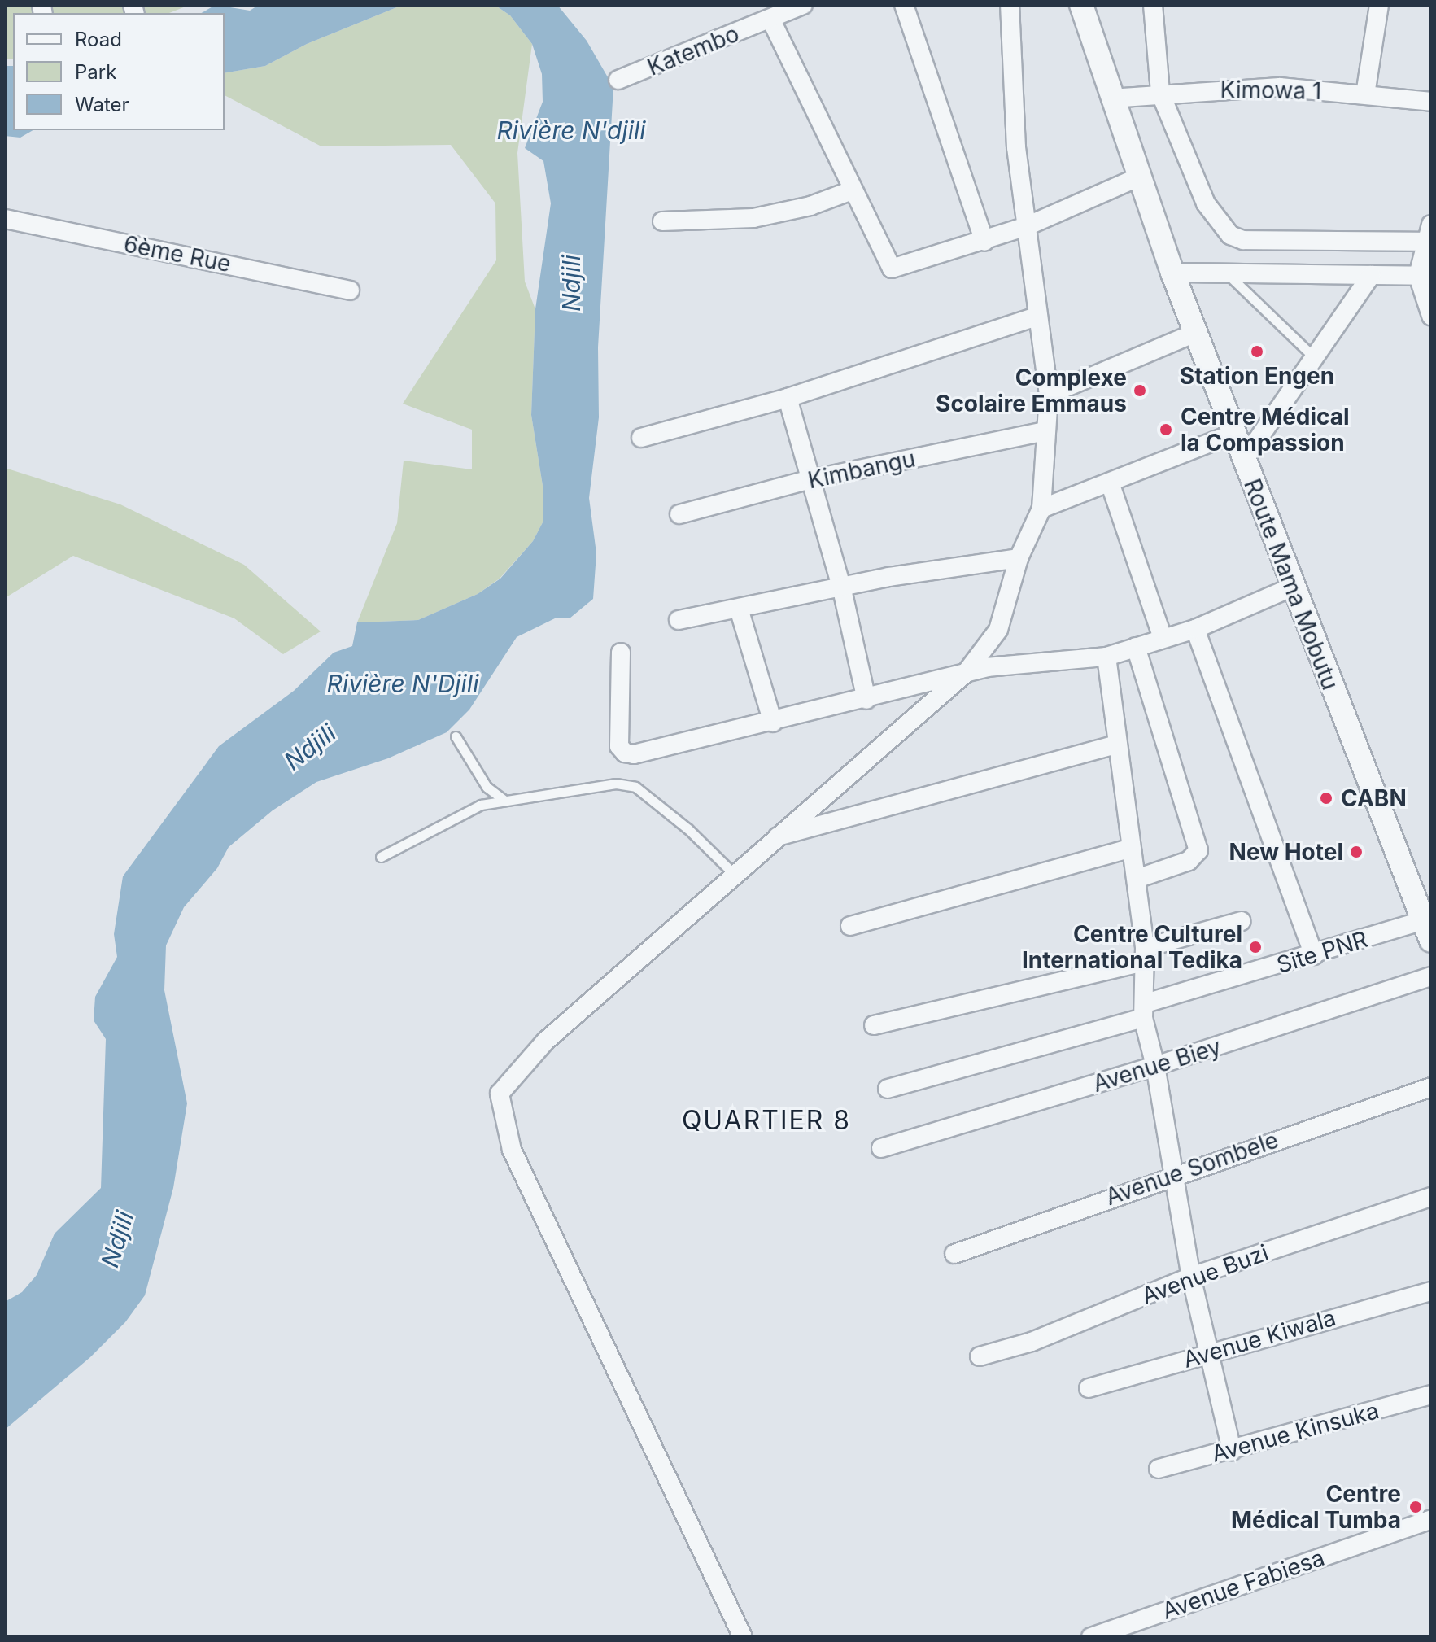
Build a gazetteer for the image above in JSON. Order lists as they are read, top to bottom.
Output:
{
  "streets": {
    "street": [
      "Katembo",
      "Kimowa 1",
      "6ème Rue",
      "Kimbangu",
      "Route Mama Mobutu",
      "Site PNR",
      "Avenue Biey",
      "Avenue Sombele",
      "Avenue Buzi",
      "Avenue Kiwala",
      "Avenue Kinsuka",
      "Avenue Fabiesa"
    ]
  },
  "crossings": [
    ["Kimowa 1", "Route Mama Mobutu"],
    ["Route Mama Mobutu", "Site PNR"]
  ],
  "districts": ["QUARTIER 8"],
  "water": ["Rivière N'djili", "Ndjili", "Rivière N'Djili"],
  "places": [
    "Station Engen",
    "Complexe Scolaire Emmaus",
    "Centre Médical la Compassion",
    "CABN",
    "New Hotel",
    "Centre Culturel International Tedika",
    "Centre Médical Tumba"
  ],
  "legend": ["Road", "Park", "Water"]
}
